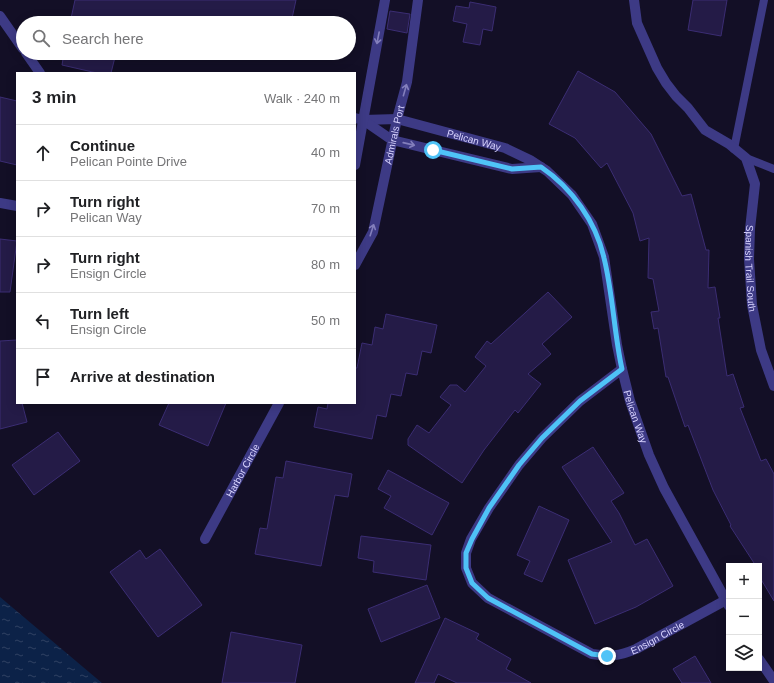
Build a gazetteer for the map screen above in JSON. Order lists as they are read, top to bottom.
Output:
{
  "streets": {
    "street": [
      "Admirals Port",
      "Pelican Way",
      "Spanish Trail South",
      "Harbor Circle",
      "Ensign Circle"
    ]
  },
  "crossings": [
    ["Admirals Port", "Pelican Way"],
    ["Pelican Way", "Ensign Circle"]
  ],
  "page": {
    "search": "Search here",
    "heading": ["3 min", "Walk · 240 m"],
    "list": [
      ["Continue", "Pelican Pointe Drive", "40 m"],
      ["Turn right", "Pelican Way", "70 m"],
      ["Turn right", "Ensign Circle", "80 m"],
      ["Turn left", "Ensign Circle", "50 m"],
      "Arrive at destination"
    ],
    "map_buttons": ["+", "−"]
  }
}
